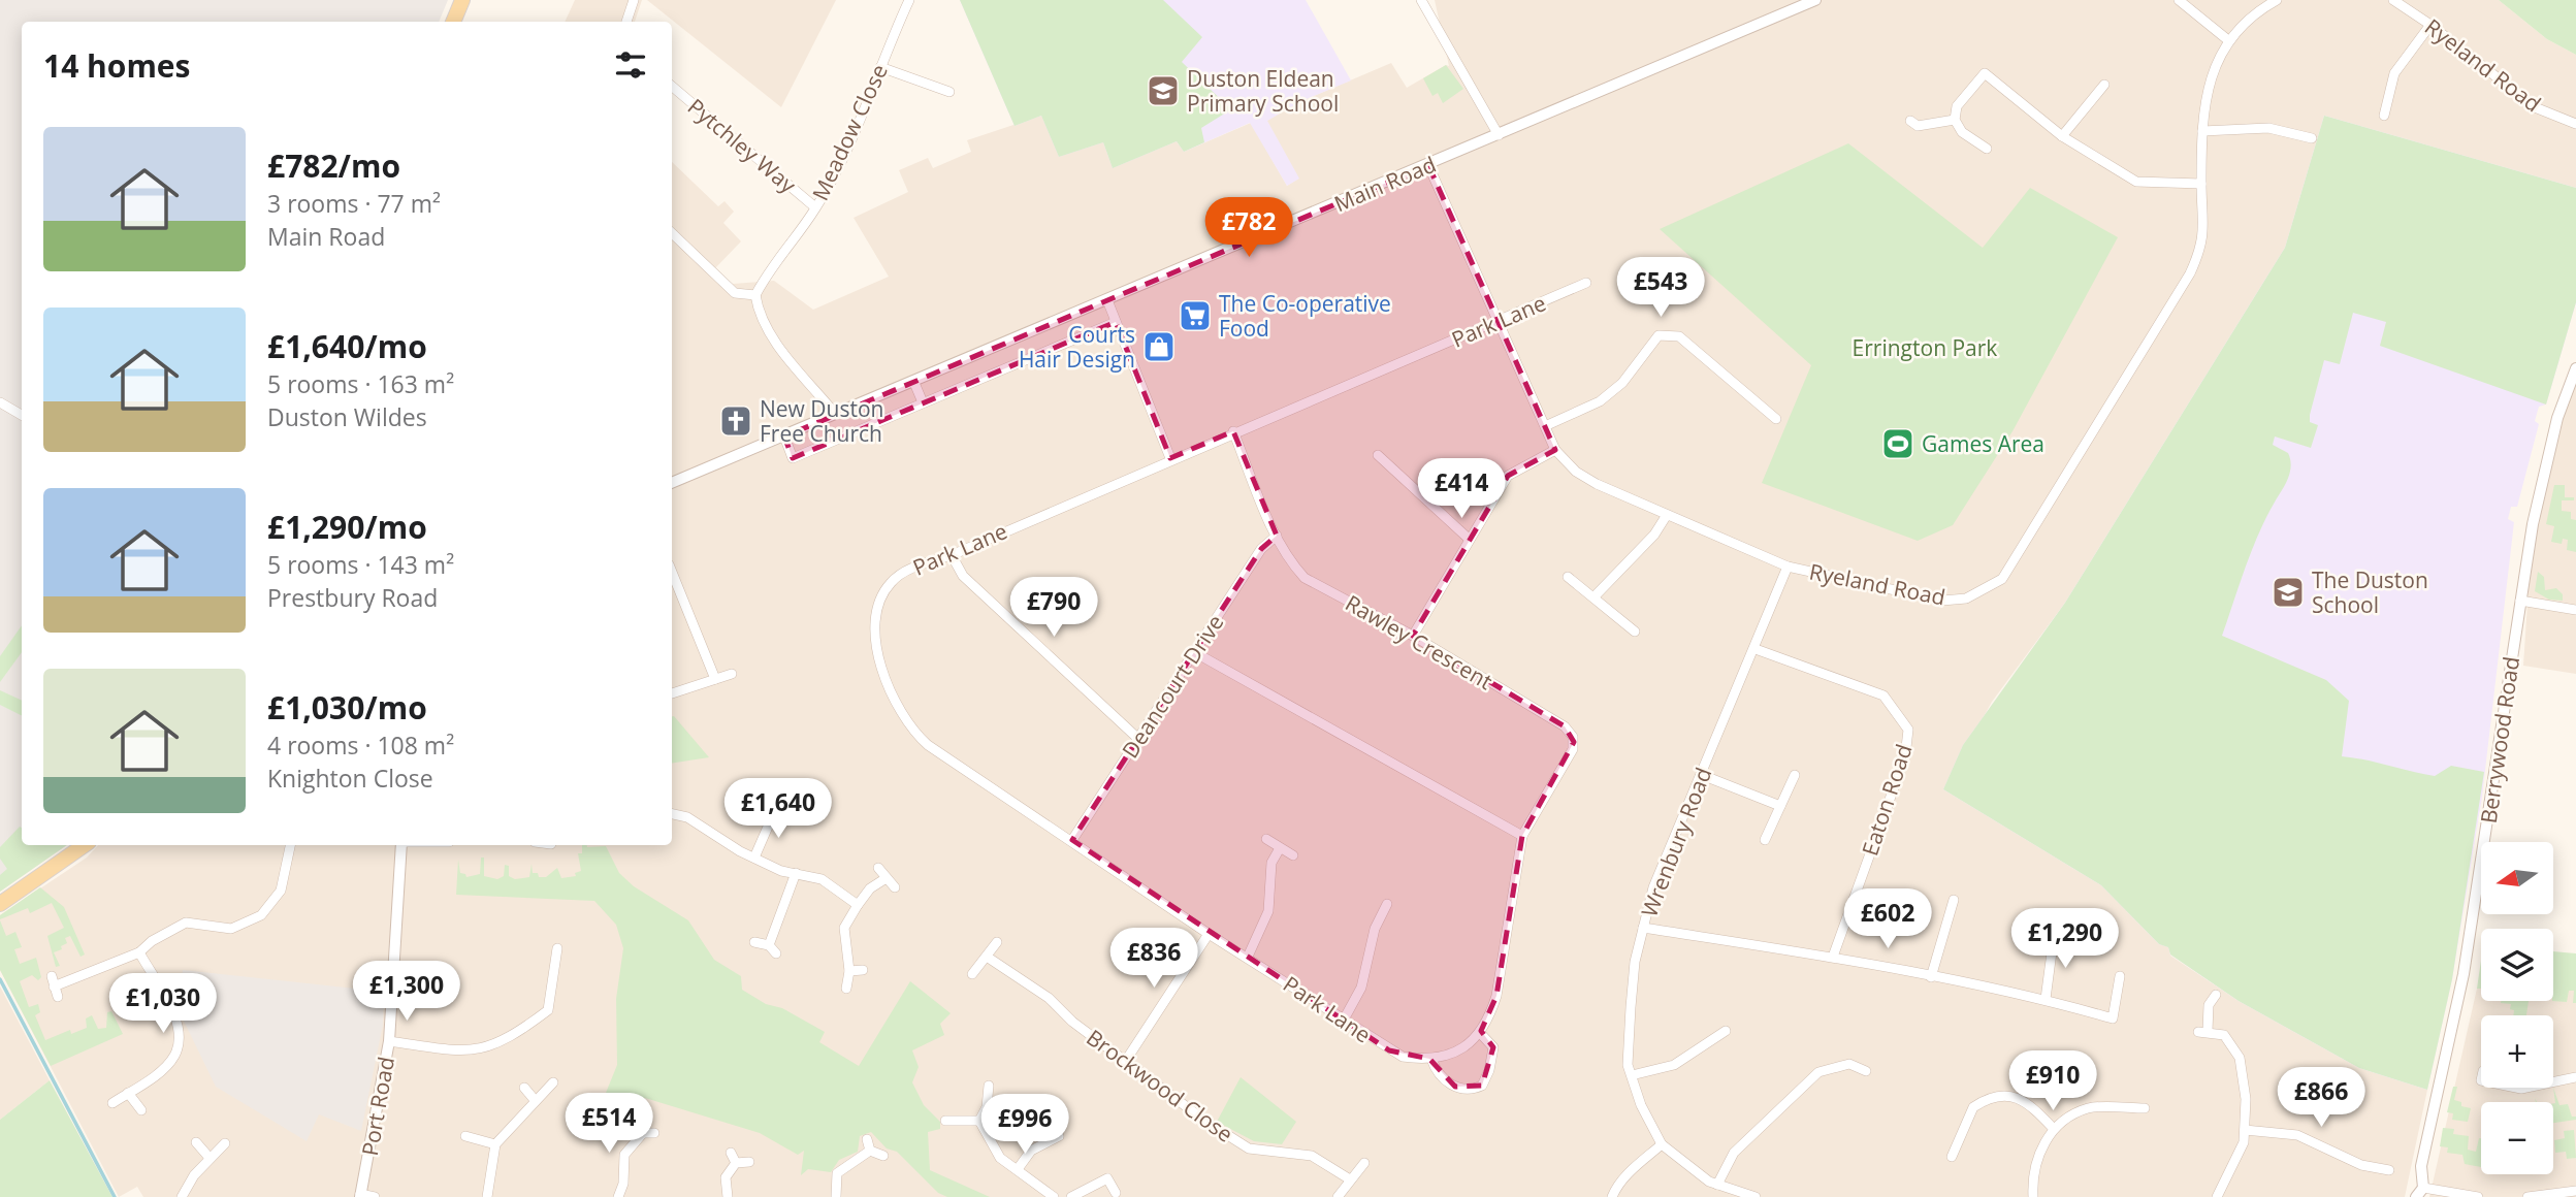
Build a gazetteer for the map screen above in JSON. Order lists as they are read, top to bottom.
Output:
{
  "streets": {
    "street": [
      "Ryeland Road",
      "Meadow Close",
      "Pytchley Way",
      "Main Road",
      "Park Lane",
      "Rawley Crescent",
      "Deancourt Drive",
      "Berrywood Road",
      "Eaton Road",
      "Wrenbury Road",
      "Brockwood Close",
      "Port Road"
    ]
  },
  "crossings": [
    ["Ryeland Road", "Main Road"],
    ["Ryeland Road", "Park Lane"],
    ["Ryeland Road", "Wrenbury Road"],
    ["Meadow Close", "Pytchley Way"],
    ["Park Lane", "Rawley Crescent"],
    ["Park Lane", "Deancourt Drive"],
    ["Rawley Crescent", "Deancourt Drive"],
    ["Eaton Road", "Wrenbury Road"]
  ],
  "parks": ["Errington Park"],
  "places": {
    "school or university": ["Duston Eldean Primary School", "The Duston School"],
    "supermarket": ["The Co-operative Food"],
    "shop": ["Courts Hair Design"],
    "church": ["New Duston Free Church"],
    "sports": ["Games Area"]
  },
  "north": "left",
  "page": {
    "heading": "14 homes",
    "list": [
      {
        "name": "£782/mo",
        "note": "3 rooms · 77 m² · Main Road"
      },
      {
        "name": "£1,640/mo",
        "note": "5 rooms · 163 m² · Duston Wildes"
      },
      {
        "name": "£1,290/mo",
        "note": "5 rooms · 143 m² · Prestbury Road"
      },
      {
        "name": "£1,030/mo",
        "note": "4 rooms · 108 m² · Knighton Close"
      }
    ],
    "price": [
      "£782",
      "£543",
      "£414",
      "£790",
      "£1,640",
      "£602",
      "£1,290",
      "£836",
      "£1,300",
      "£1,030",
      "£910",
      "£866",
      "£514",
      "£996"
    ],
    "map_buttons": ["+", "−"]
  }
}
